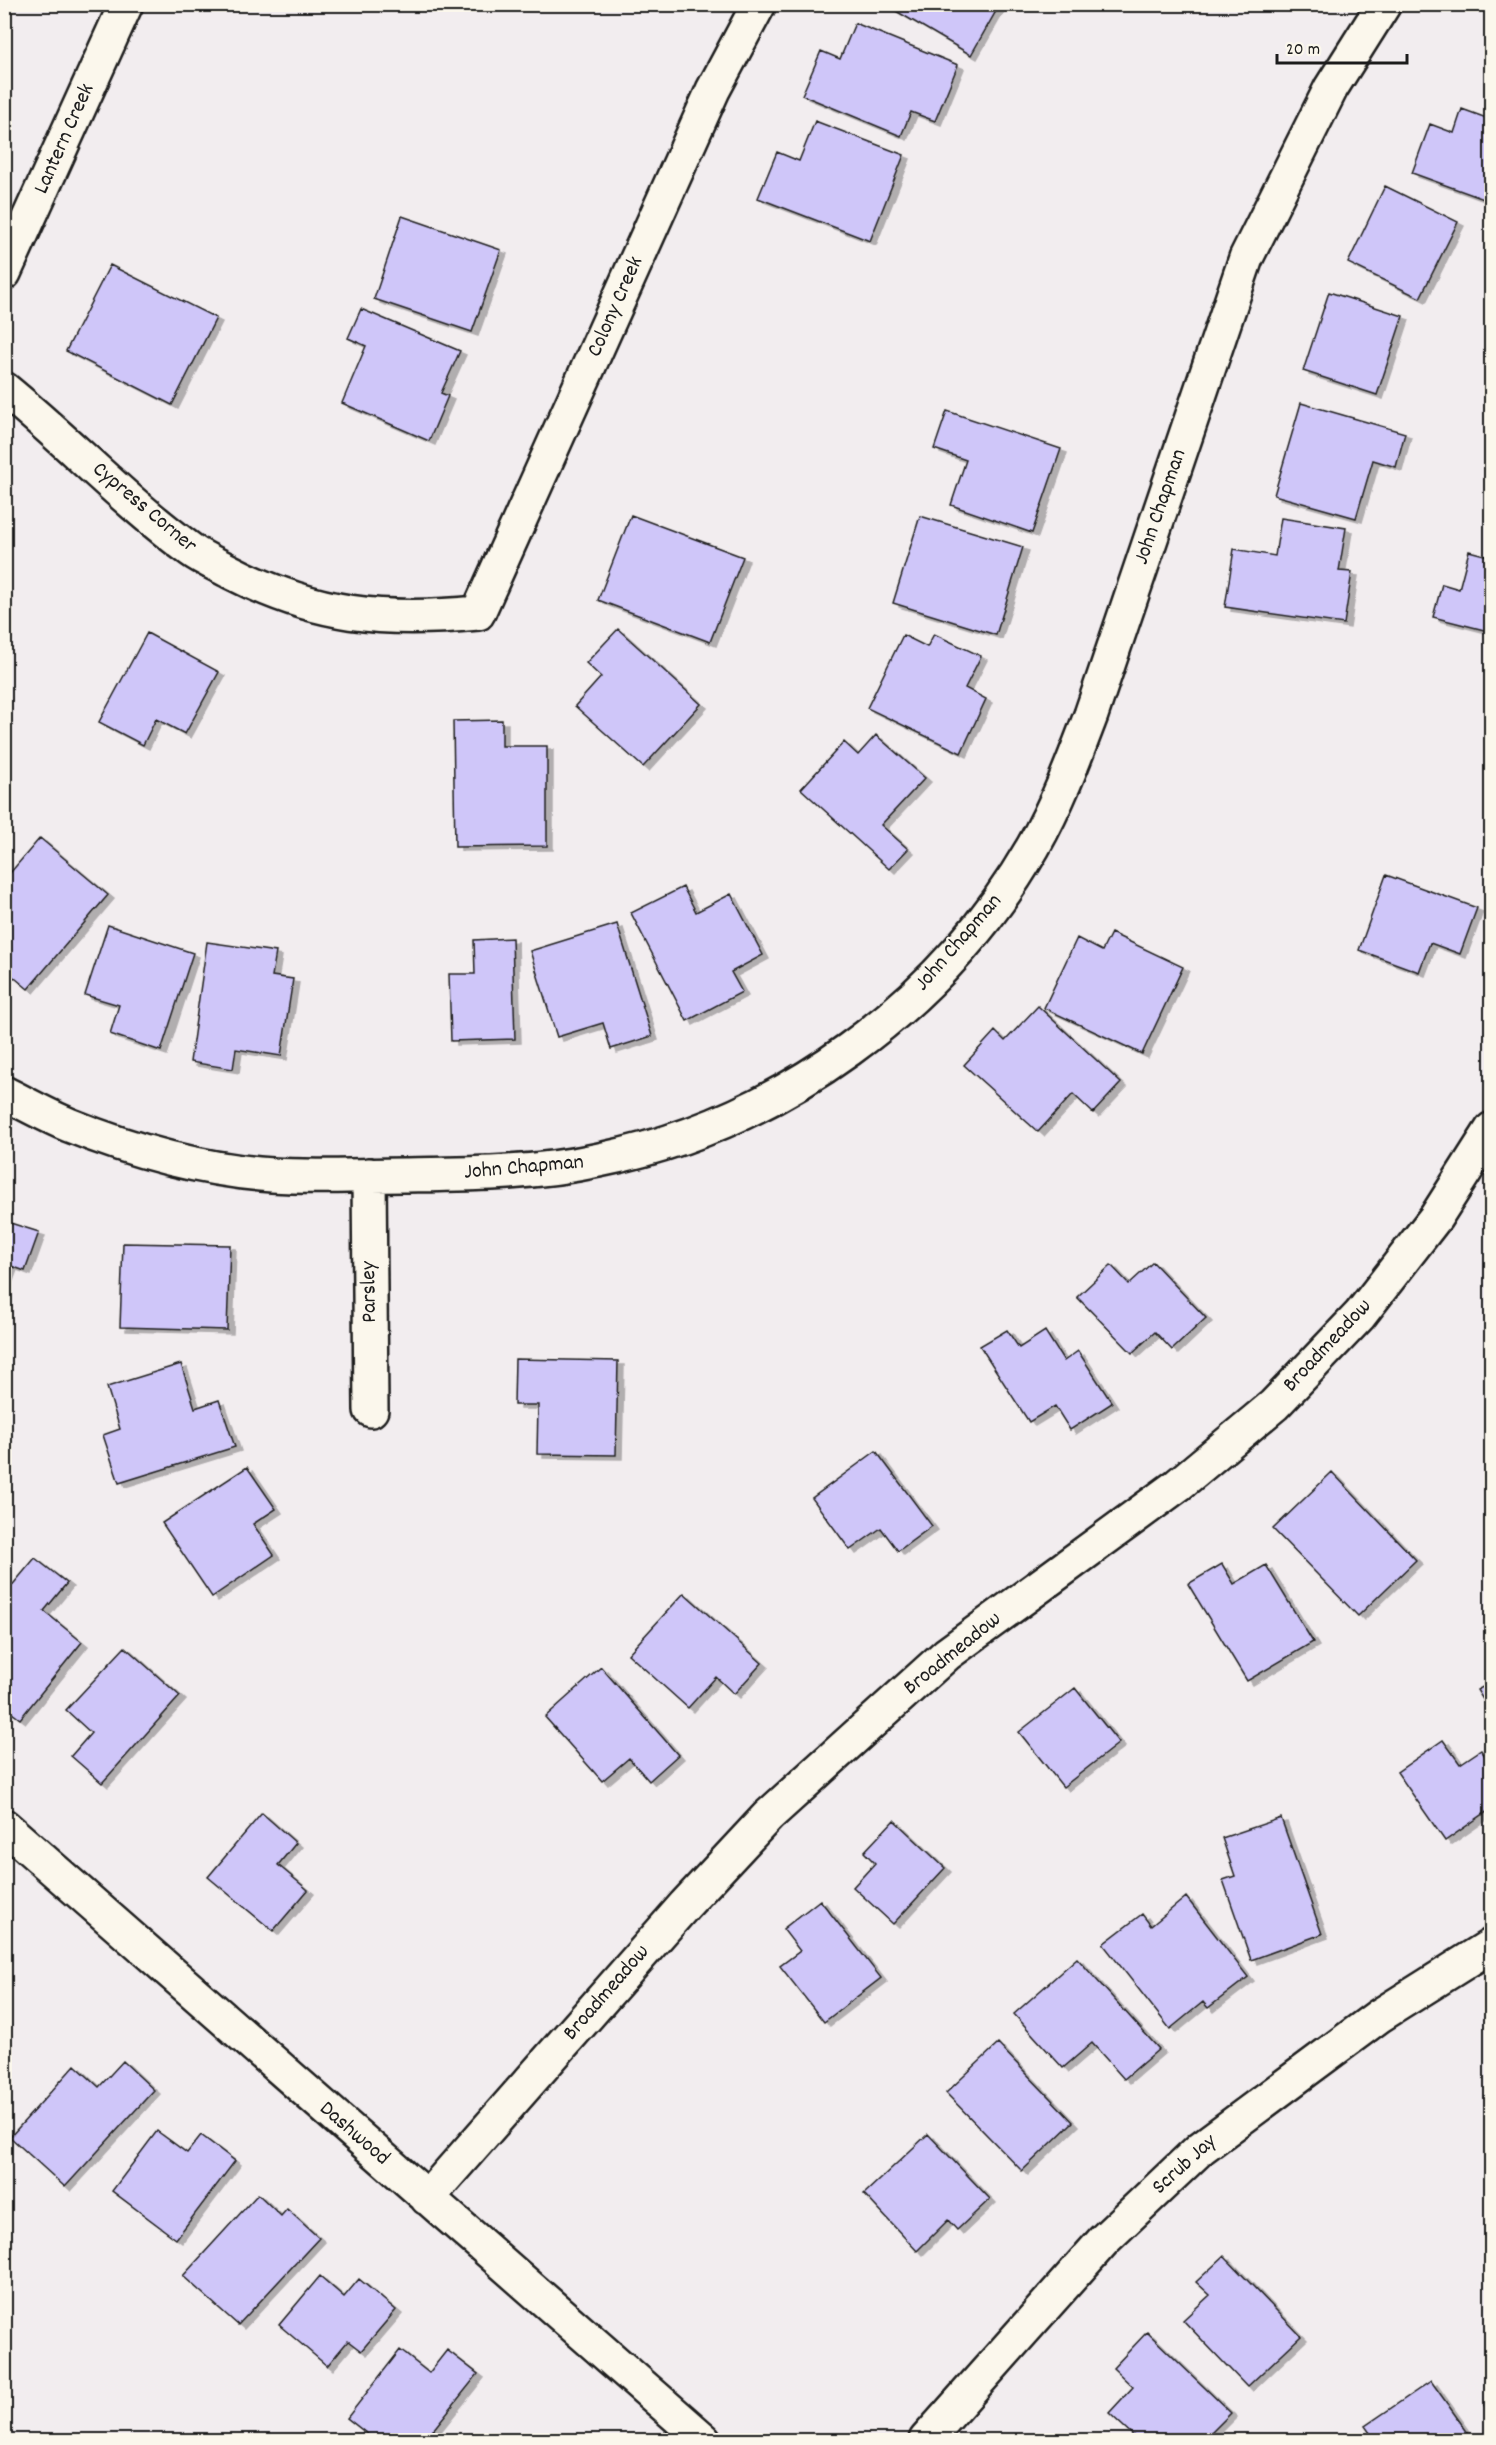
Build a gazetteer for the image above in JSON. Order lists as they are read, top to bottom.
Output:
{
  "streets": {
    "street": [
      "Lantern Creek",
      "Colony Creek",
      "John Chapman",
      "Cypress Corner",
      "Parsley",
      "Broadmeadow",
      "Dashwood",
      "Scrub Jay"
    ]
  },
  "crossings": [
    ["Colony Creek", "Cypress Corner"],
    ["John Chapman", "Parsley"],
    ["Broadmeadow", "Dashwood"]
  ],
  "scale_bar": "20 m"
}
